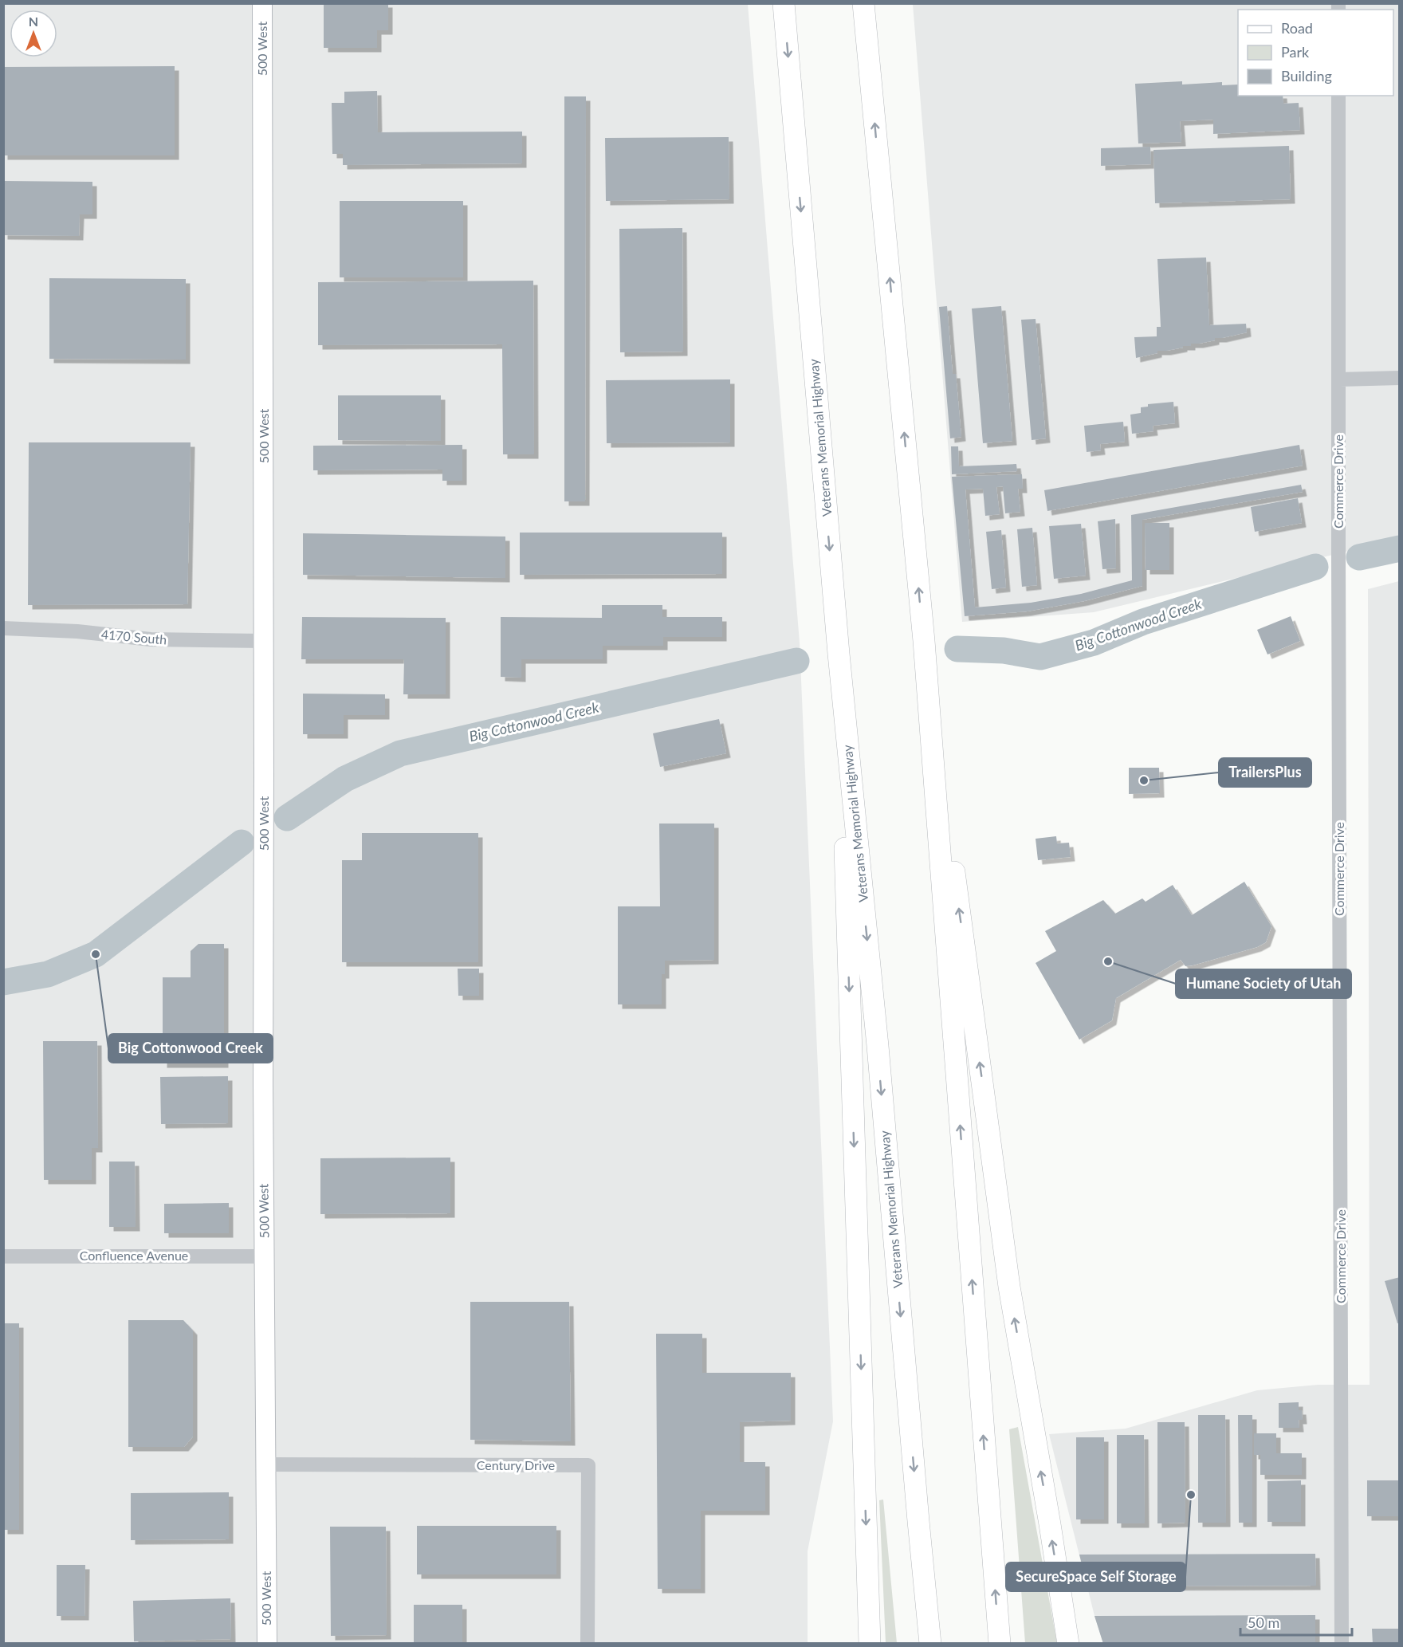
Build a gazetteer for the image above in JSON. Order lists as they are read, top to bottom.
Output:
{
  "streets": {
    "highway": ["Veterans Memorial Highway"],
    "main road": ["500 West"],
    "street": [
      "Commerce Drive",
      "4170 South",
      "Confluence Avenue",
      "Century Drive"
    ]
  },
  "crossings": [
    ["500 West", "4170 South"],
    ["500 West", "Confluence Avenue"],
    ["500 West", "Century Drive"]
  ],
  "water": ["Big Cottonwood Creek"],
  "places": [
    "TrailersPlus",
    "Big Cottonwood Creek",
    "Humane Society of Utah",
    "SecureSpace Self Storage"
  ],
  "legend": ["Road", "Park", "Building"],
  "scale_bar": "50 m",
  "north": "top"
}
